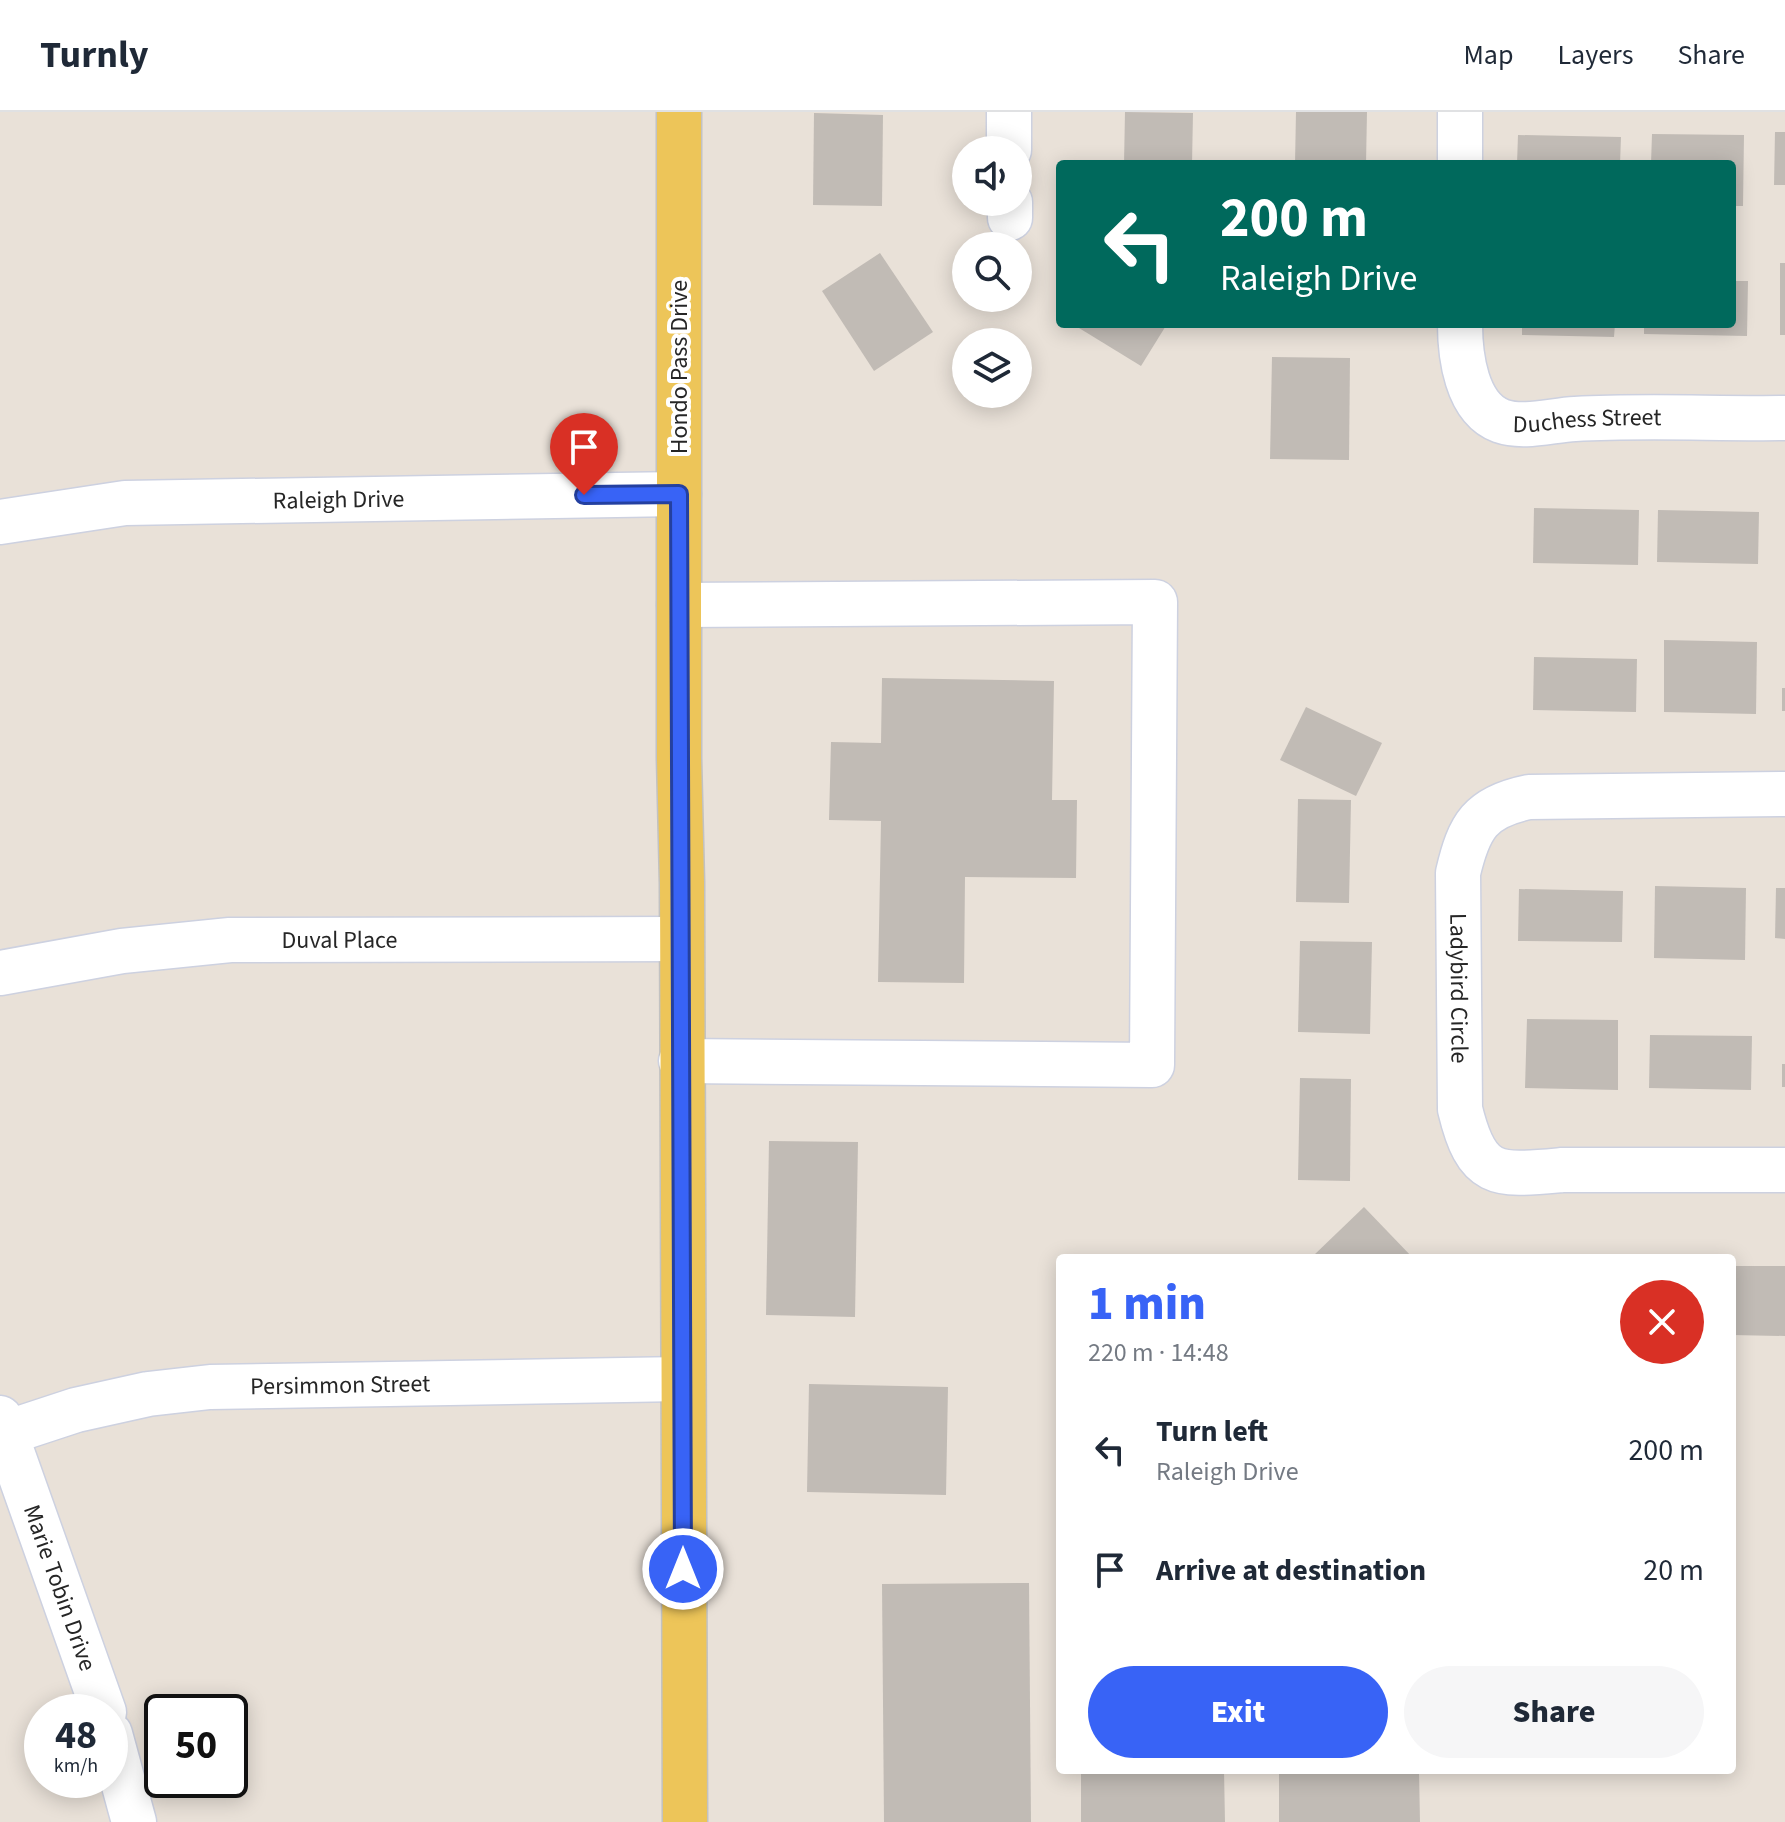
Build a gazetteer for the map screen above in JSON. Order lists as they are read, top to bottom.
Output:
{
  "streets": {
    "main road": ["Hondo Pass Drive"],
    "street": [
      "Duchess Street",
      "Raleigh Drive",
      "Duval Place",
      "Ladybird Circle",
      "Persimmon Street",
      "Marie Tobin Drive"
    ]
  },
  "crossings": [
    ["Hondo Pass Drive", "Raleigh Drive"],
    ["Hondo Pass Drive", "Duval Place"],
    ["Hondo Pass Drive", "Persimmon Street"],
    ["Persimmon Street", "Marie Tobin Drive"]
  ],
  "page": {
    "header": "Turnly",
    "nav": ["Map", "Layers", "Share"],
    "turn": ["200 m", "Raleigh Drive"],
    "heading": ["1 min", "220 m · 14:48"],
    "list": [
      {
        "name": "Turn left",
        "note": "Raleigh Drive",
        "value": "200 m"
      },
      {
        "name": "Arrive at destination",
        "value": "20 m"
      }
    ],
    "buttons": ["Exit", "Share"],
    "speed": "48 km/h",
    "limit": "50"
  }
}
